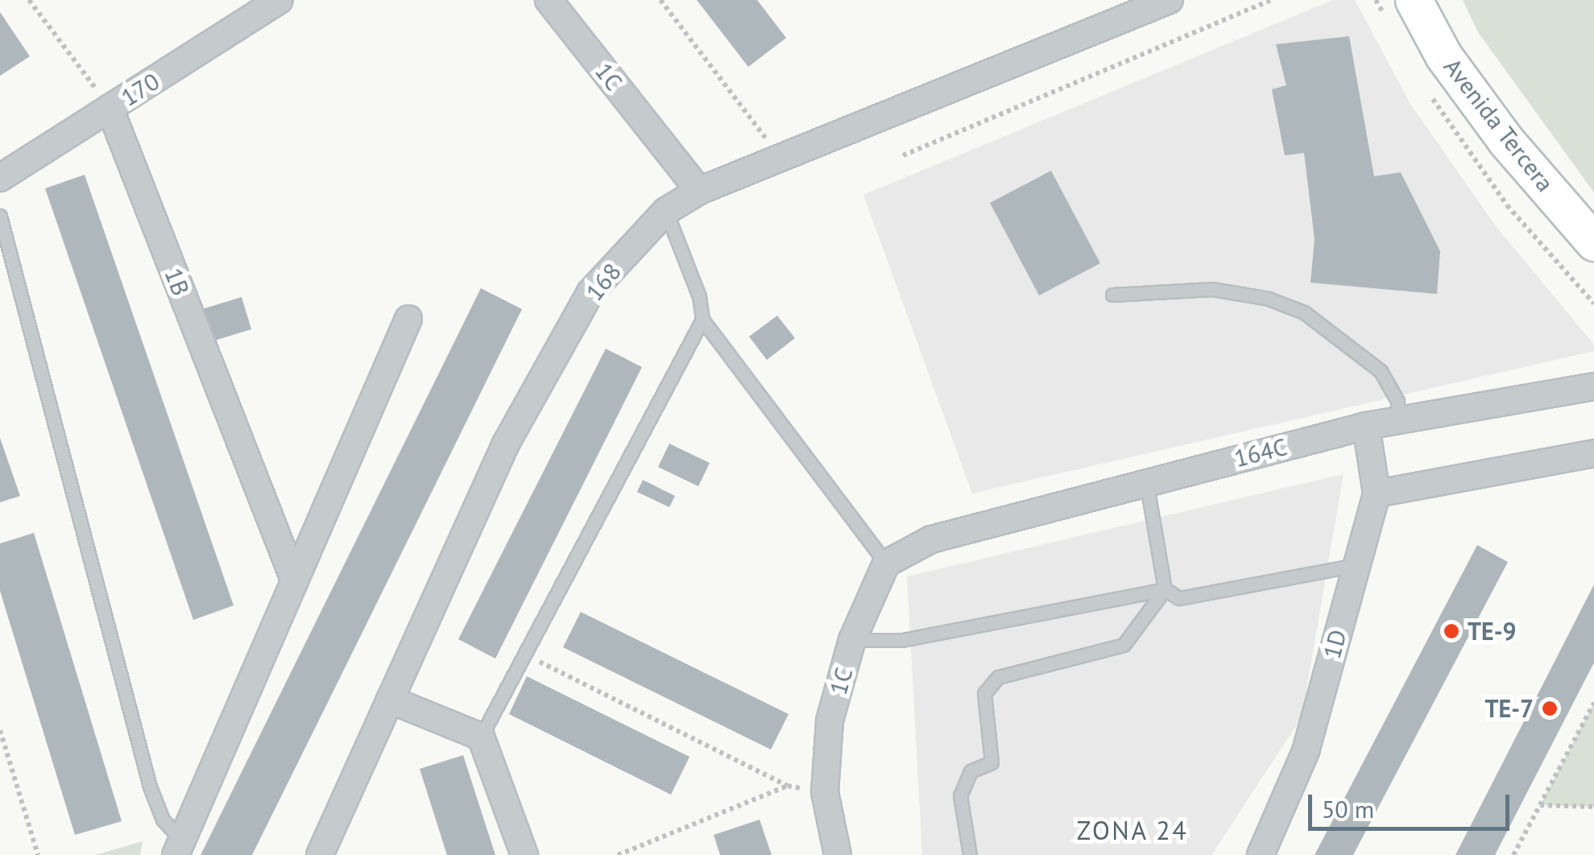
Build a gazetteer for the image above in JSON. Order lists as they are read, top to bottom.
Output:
{
  "streets": {
    "main road": ["Avenida Tercera"],
    "street": [
      "1C",
      "170",
      "1B",
      "168",
      "164C",
      "1D"
    ]
  },
  "crossings": [
    ["1C", "168"],
    ["1C", "164C"],
    ["170", "1B"],
    ["164C", "1D"]
  ],
  "districts": ["ZONA 24"],
  "places": ["TE-9", "TE-7"],
  "scale_bar": "50 m"
}
